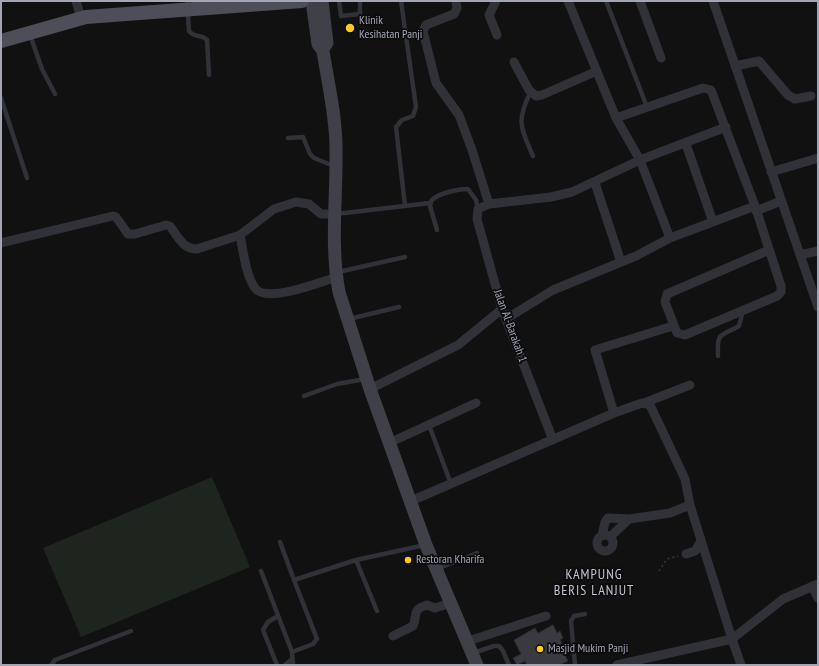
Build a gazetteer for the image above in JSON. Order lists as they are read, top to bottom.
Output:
{
  "streets": {
    "street": ["Jalan Al-Barakah 1"]
  },
  "districts": ["KAMPUNG BERIS LANJUT"],
  "places": ["Klinik Kesihatan Panji", "Restoran Kharifa", "Masjid Mukim Panji"]
}
